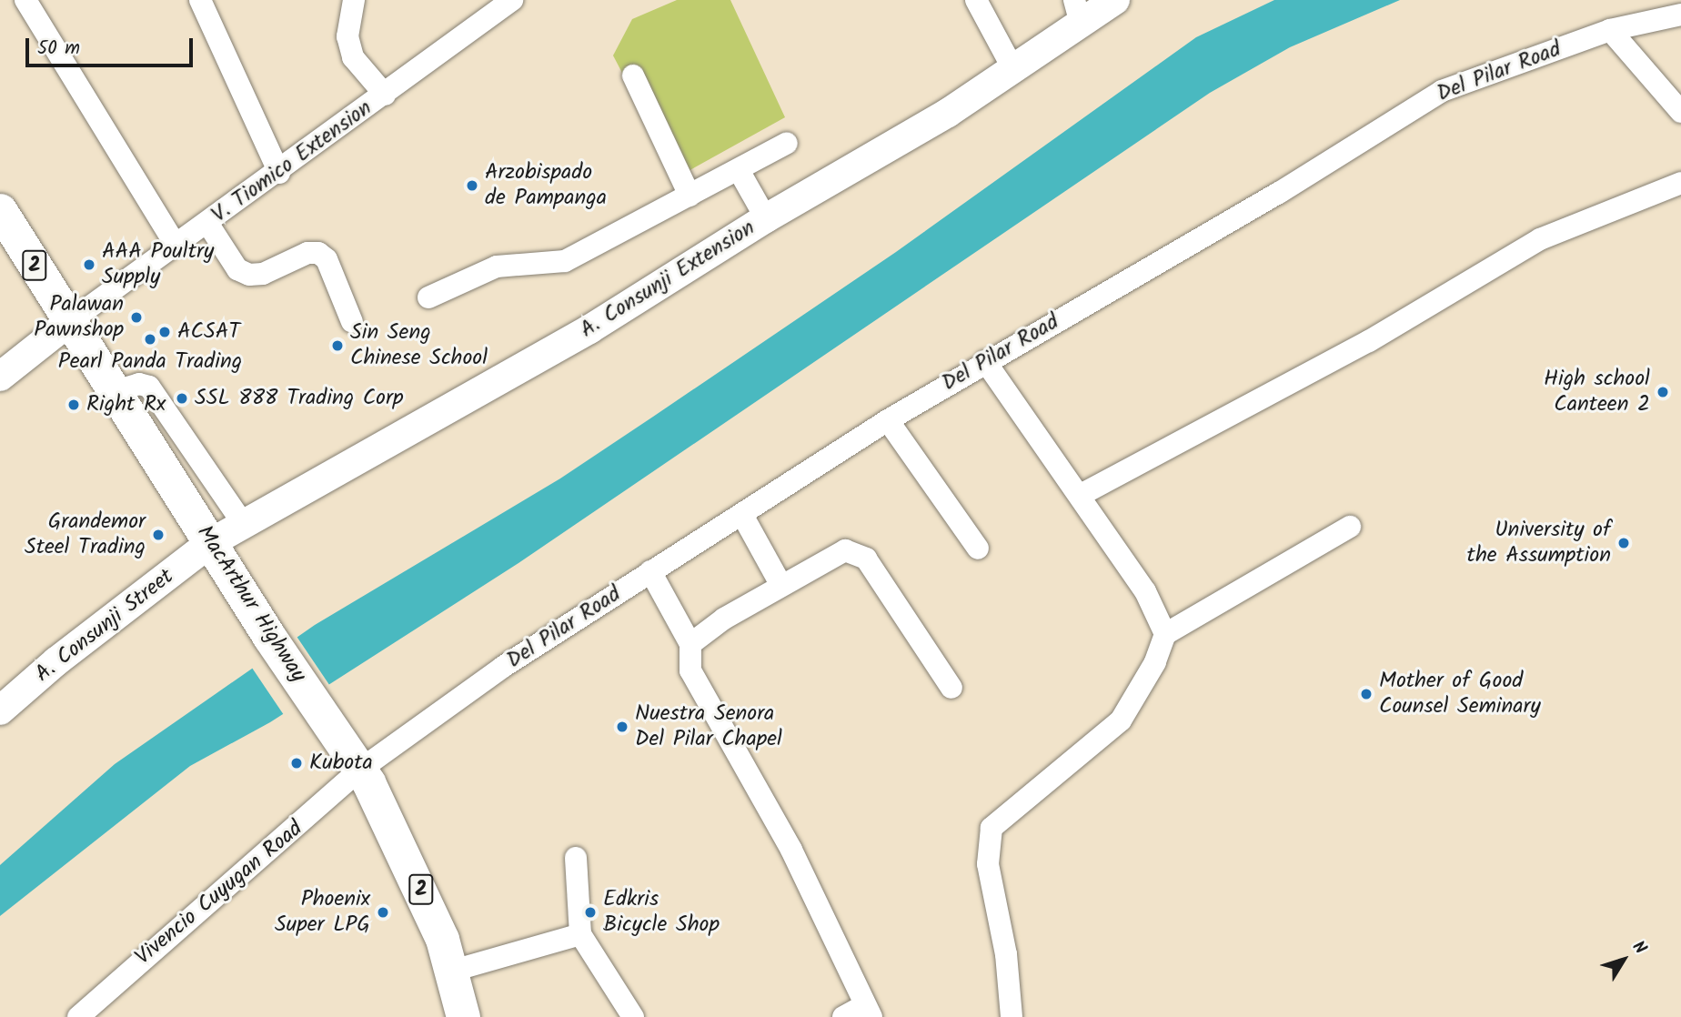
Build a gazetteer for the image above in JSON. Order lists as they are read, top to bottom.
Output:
{
  "streets": {
    "highway": ["2", "MacArthur Highway"],
    "main road": ["A. Consunji Extension", "A. Consunji Street"],
    "street": ["Del Pilar Road", "V. Tiomico Extension", "Vivencio Cuyugan Road"]
  },
  "crossings": [
    ["Del Pilar Road", "MacArthur Highway"],
    ["Del Pilar Road", "Vivencio Cuyugan Road"],
    ["V. Tiomico Extension", "MacArthur Highway"],
    ["A. Consunji Extension", "MacArthur Highway"],
    ["A. Consunji Extension", "A. Consunji Street"],
    ["MacArthur Highway", "A. Consunji Street"],
    ["MacArthur Highway", "Vivencio Cuyugan Road"]
  ],
  "places": [
    "Arzobispado de Pampanga",
    "AAA Poultry Supply",
    "Palawan Pawnshop",
    "ACSAT",
    "Pearl Panda Trading",
    "Sin Seng Chinese School",
    "High school Canteen 2",
    "SSL 888 Trading Corp",
    "Right Rx",
    "Grandemor Steel Trading",
    "University of the Assumption",
    "Mother of Good Counsel Seminary",
    "Nuestra Senora Del Pilar Chapel",
    "Kubota",
    "Phoenix Super LPG",
    "Edkris Bicycle Shop"
  ],
  "scale_bar": "50 m",
  "north": "top right"
}
